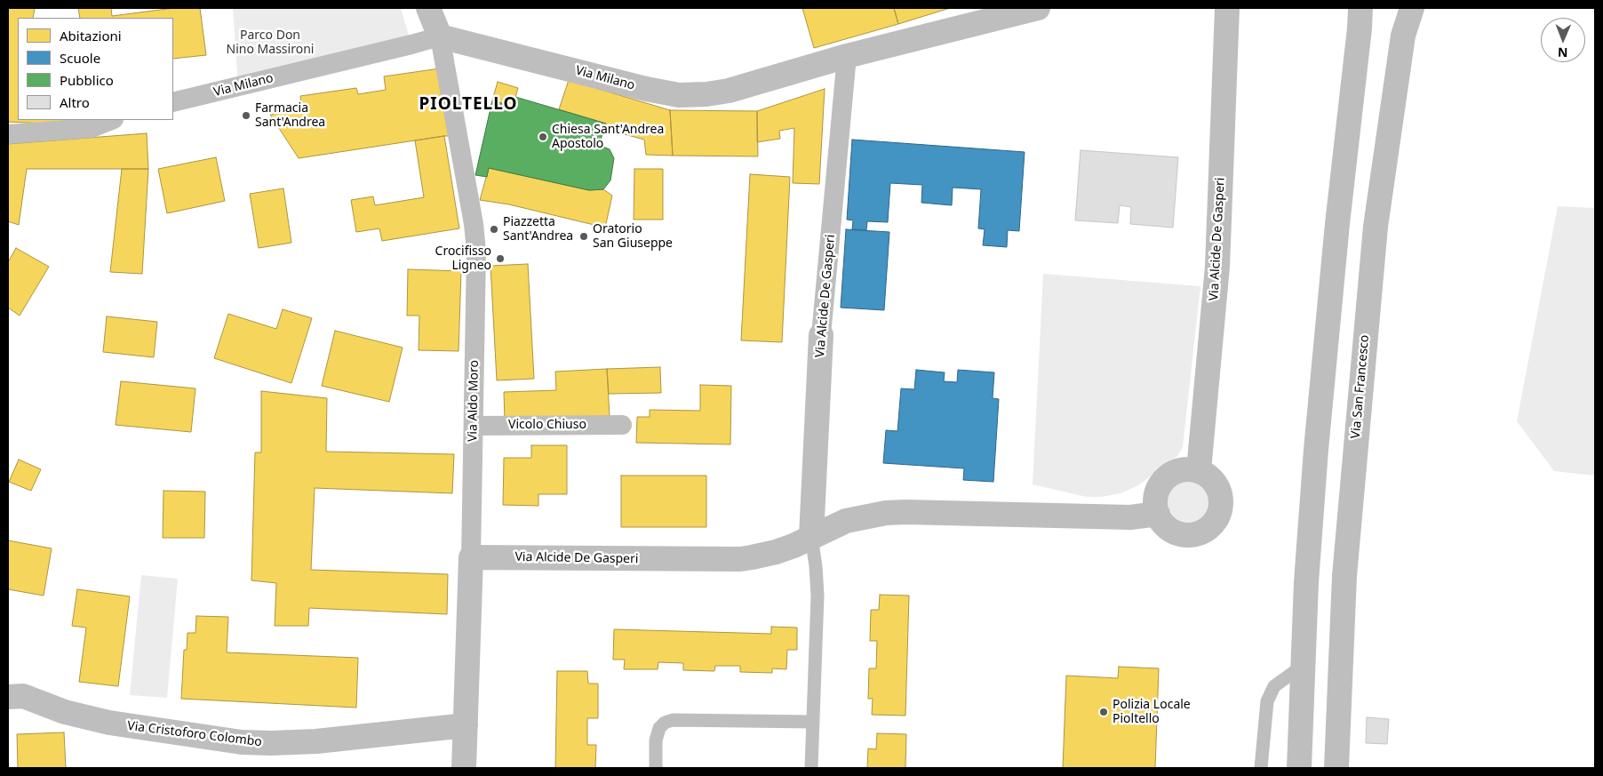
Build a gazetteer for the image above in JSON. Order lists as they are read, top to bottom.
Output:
{
  "streets": {
    "street": [
      "Via Milano",
      "Via Alcide De Gasperi",
      "Via San Francesco",
      "Via Aldo Moro",
      "Vicolo Chiuso",
      "Via Cristoforo Colombo"
    ]
  },
  "crossings": [
    ["Via Milano", "Via Alcide De Gasperi"],
    ["Via Milano", "Via Aldo Moro"],
    ["Via Alcide De Gasperi", "Via Aldo Moro"],
    ["Via Aldo Moro", "Vicolo Chiuso"],
    ["Via Aldo Moro", "Via Cristoforo Colombo"]
  ],
  "districts": ["PIOLTELLO"],
  "parks": ["Parco Don Nino Massironi"],
  "places": [
    "Farmacia Sant'Andrea",
    "Chiesa Sant'Andrea Apostolo",
    "Piazzetta Sant'Andrea",
    "Oratorio San Giuseppe",
    "Crocifisso Ligneo",
    "Polizia Locale Pioltello"
  ],
  "legend": [
    "Abitazioni",
    "Scuole",
    "Pubblico",
    "Altro"
  ],
  "north": "bottom"
}
